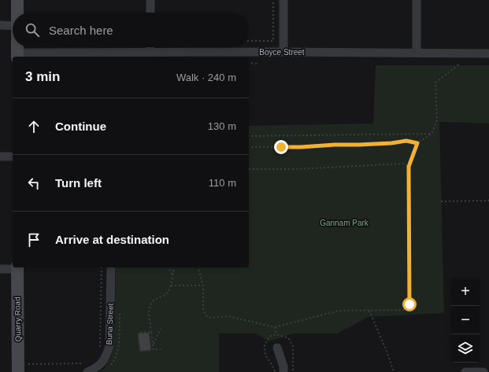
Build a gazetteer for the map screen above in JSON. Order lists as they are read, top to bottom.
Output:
{
  "streets": {
    "street": ["Boyce Street", "Quarry Road", "Buna Street"]
  },
  "parks": ["Gannam Park"],
  "page": {
    "search": "Search here",
    "heading": ["3 min", "Walk · 240 m"],
    "list": [
      ["Continue", "130 m"],
      ["Turn left", "110 m"],
      "Arrive at destination"
    ],
    "map_buttons": ["+", "−"]
  }
}
